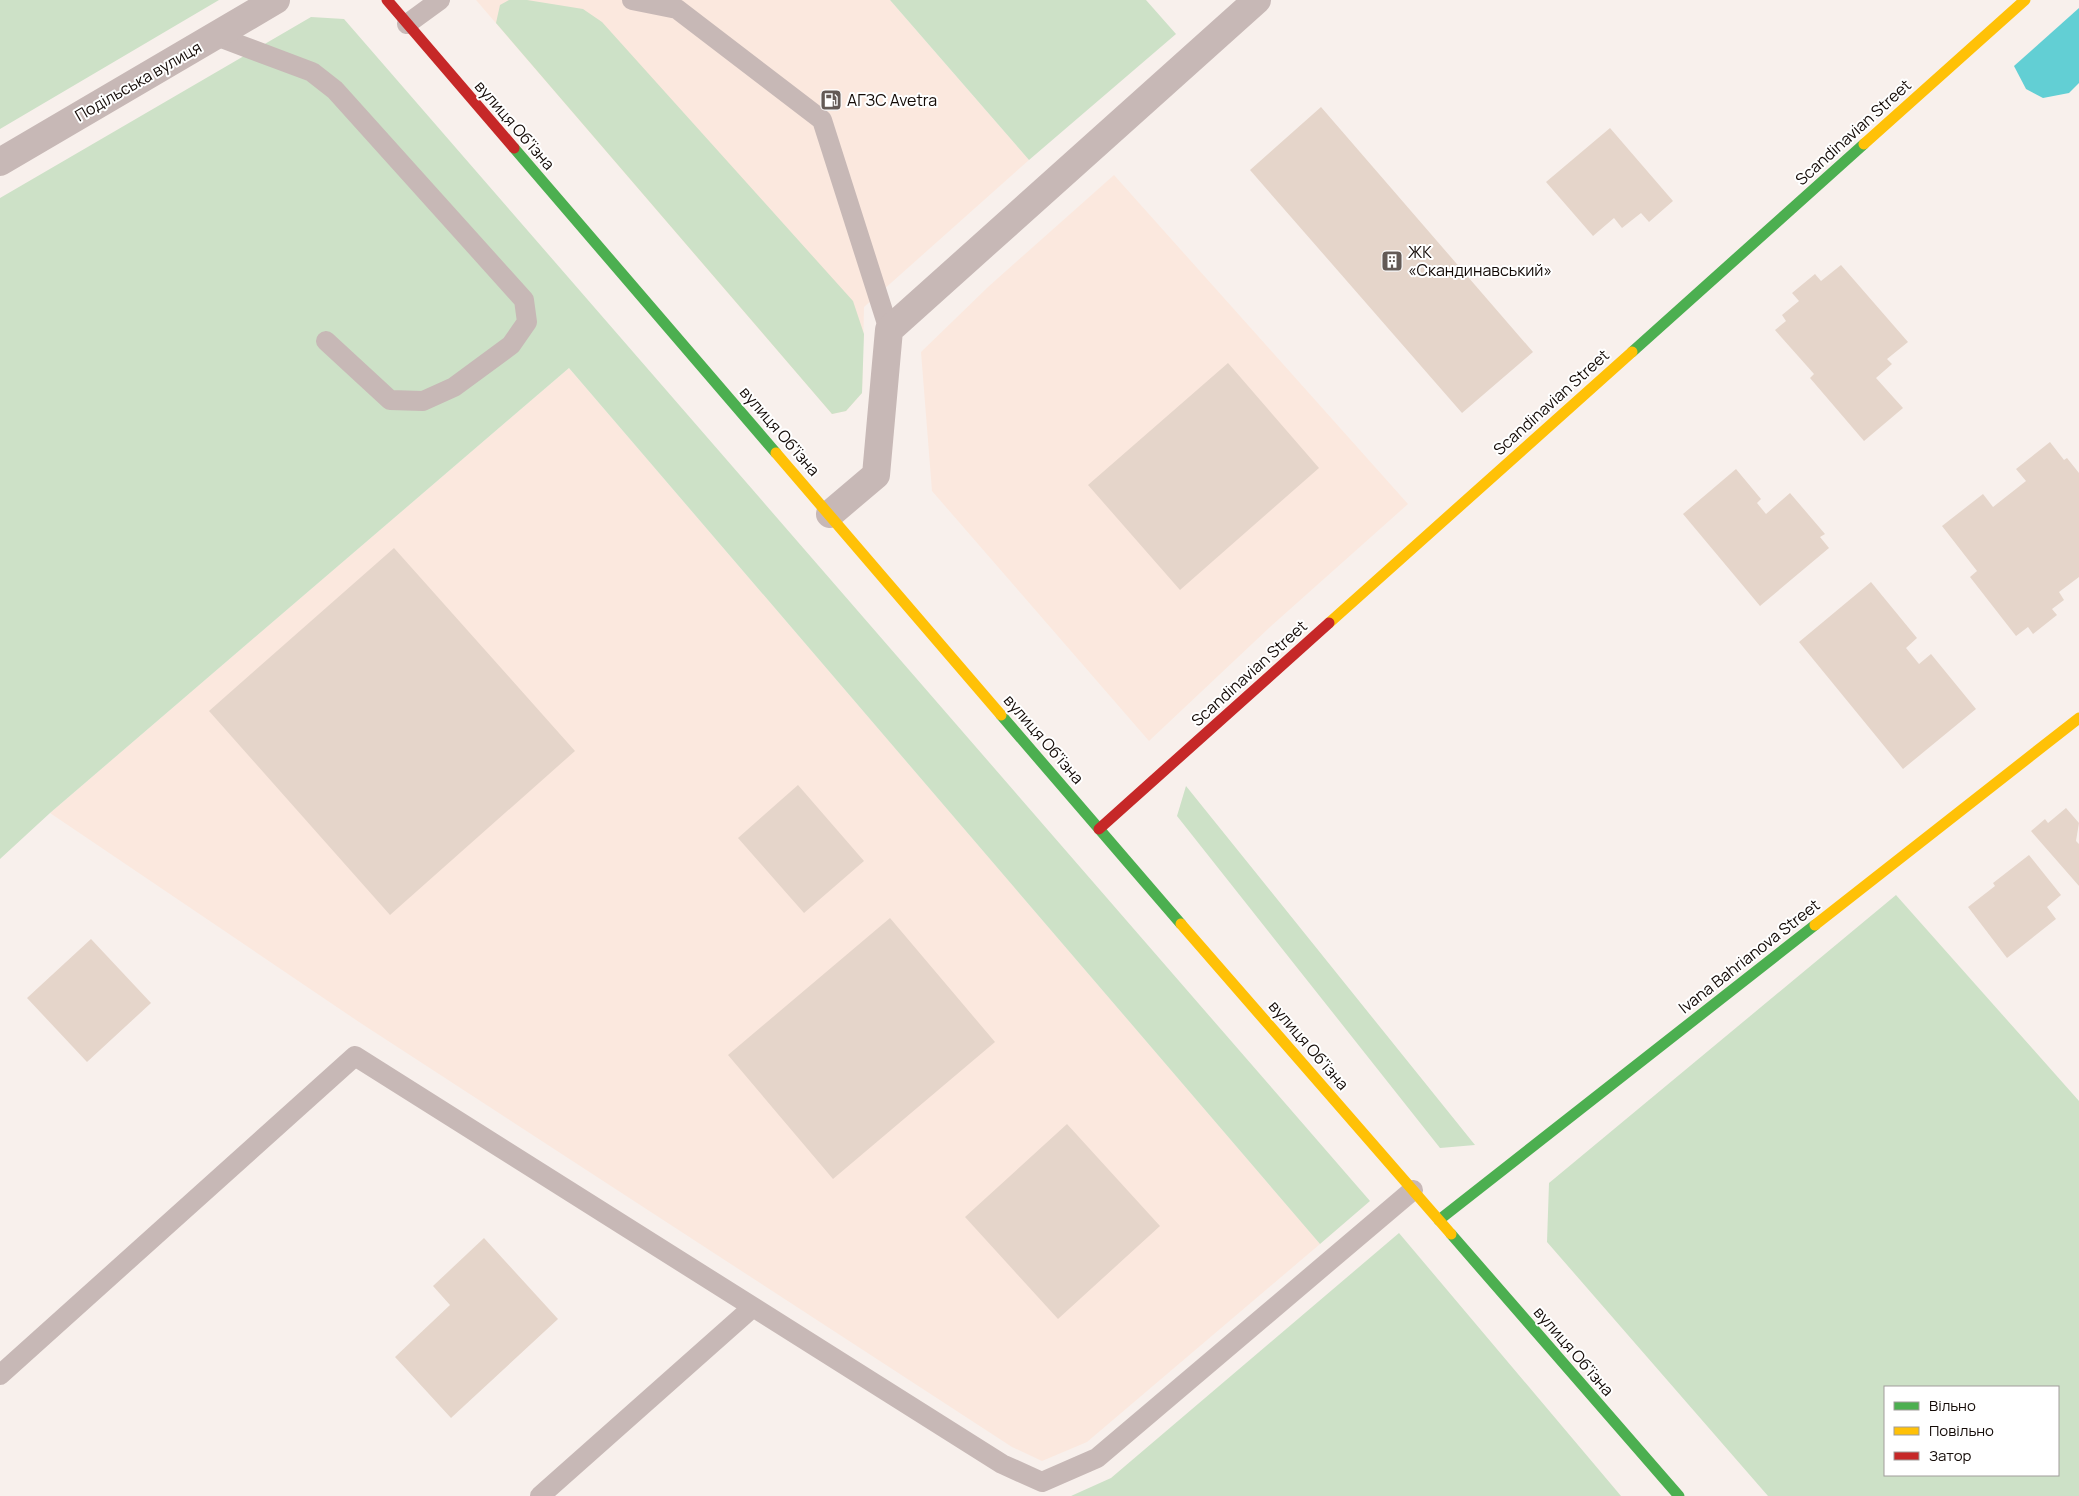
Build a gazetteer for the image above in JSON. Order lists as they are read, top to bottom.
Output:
{
  "streets": {
    "main road": ["вулиця Об’їзна", "Scandinavian Street", "Ivana Bahrianova Street"],
    "street": ["Подільська вулиця"]
  },
  "crossings": [
    ["вулиця Об’їзна", "Scandinavian Street"],
    ["вулиця Об’їзна", "Ivana Bahrianova Street"]
  ],
  "places": {
    "fuel station": ["АГЗС Avetra"],
    "building": ["ЖК «Скандинавський»"]
  },
  "legend": ["Вільно", "Повільно", "Затор"]
}
